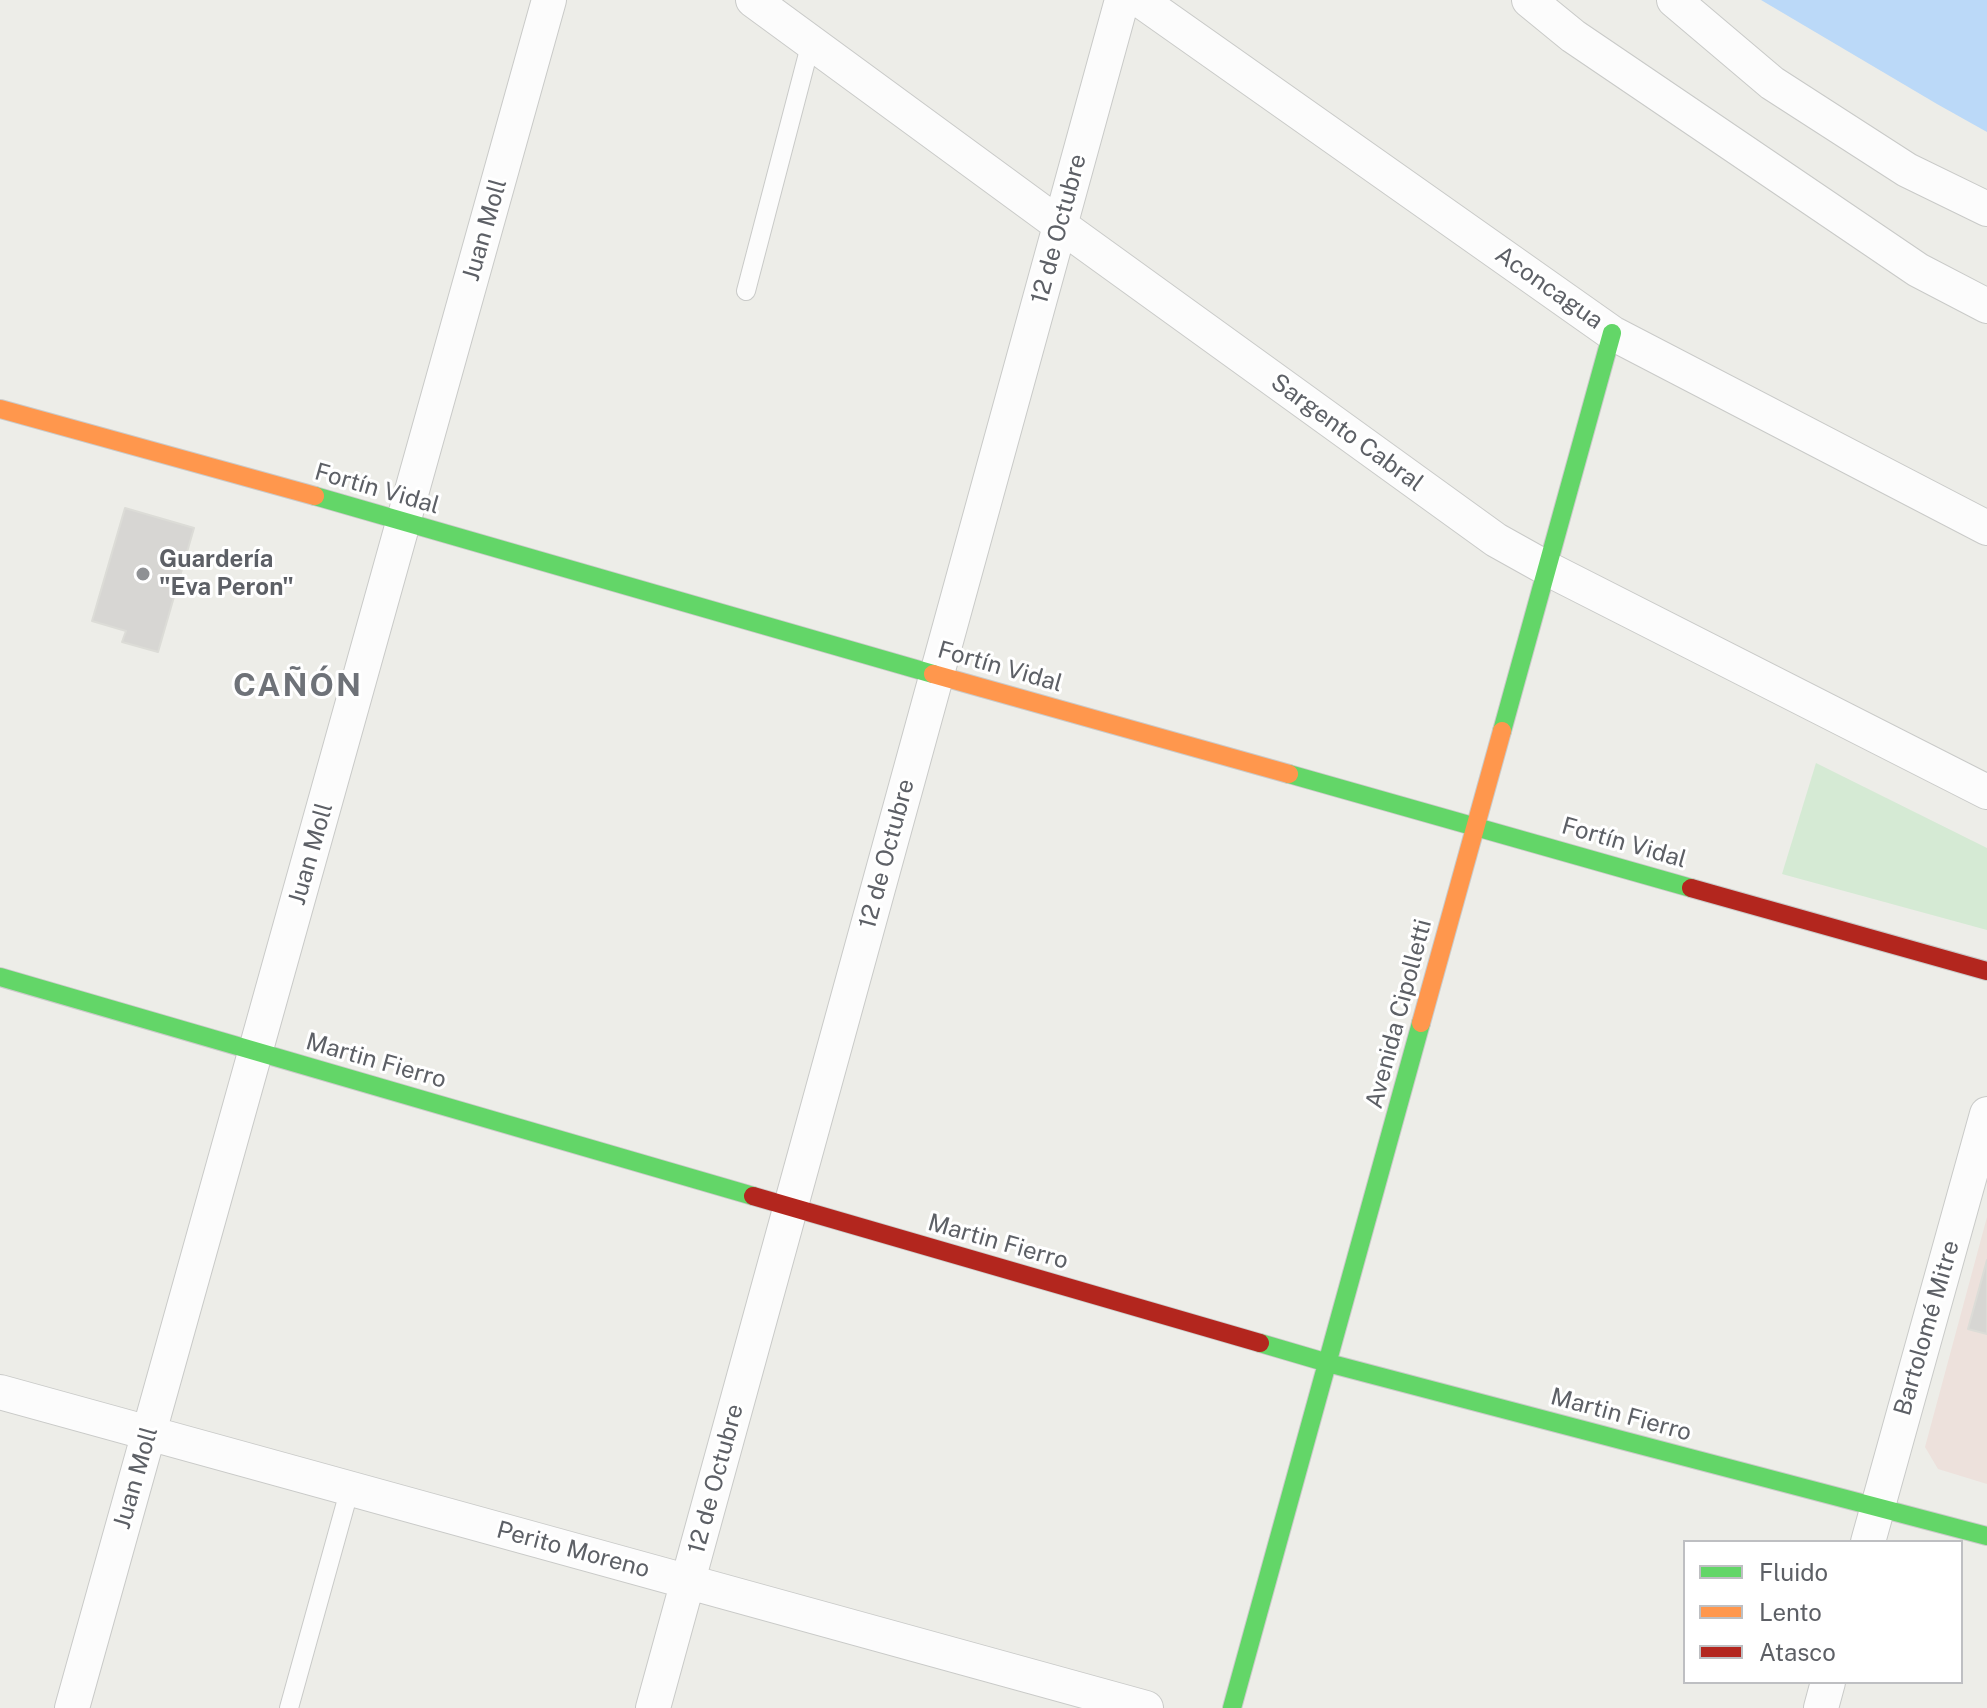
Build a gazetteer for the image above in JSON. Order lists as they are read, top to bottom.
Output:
{
  "streets": {
    "street": [
      "12 de Octubre",
      "Juan Moll",
      "Aconcagua",
      "Sargento Cabral",
      "Fortín Vidal",
      "Avenida Cipolletti",
      "Martin Fierro",
      "Bartolomé Mitre",
      "Perito Moreno"
    ]
  },
  "crossings": [
    ["12 de Octubre", "Sargento Cabral"],
    ["12 de Octubre", "Fortín Vidal"],
    ["12 de Octubre", "Martin Fierro"],
    ["12 de Octubre", "Perito Moreno"],
    ["Juan Moll", "Fortín Vidal"],
    ["Juan Moll", "Martin Fierro"],
    ["Juan Moll", "Perito Moreno"],
    ["Aconcagua", "Avenida Cipolletti"],
    ["Sargento Cabral", "Avenida Cipolletti"],
    ["Fortín Vidal", "Avenida Cipolletti"],
    ["Avenida Cipolletti", "Martin Fierro"],
    ["Martin Fierro", "Bartolomé Mitre"]
  ],
  "districts": ["CAÑÓN"],
  "places": ["Guardería \"Eva Peron\""],
  "legend": ["Fluido", "Lento", "Atasco"]
}
